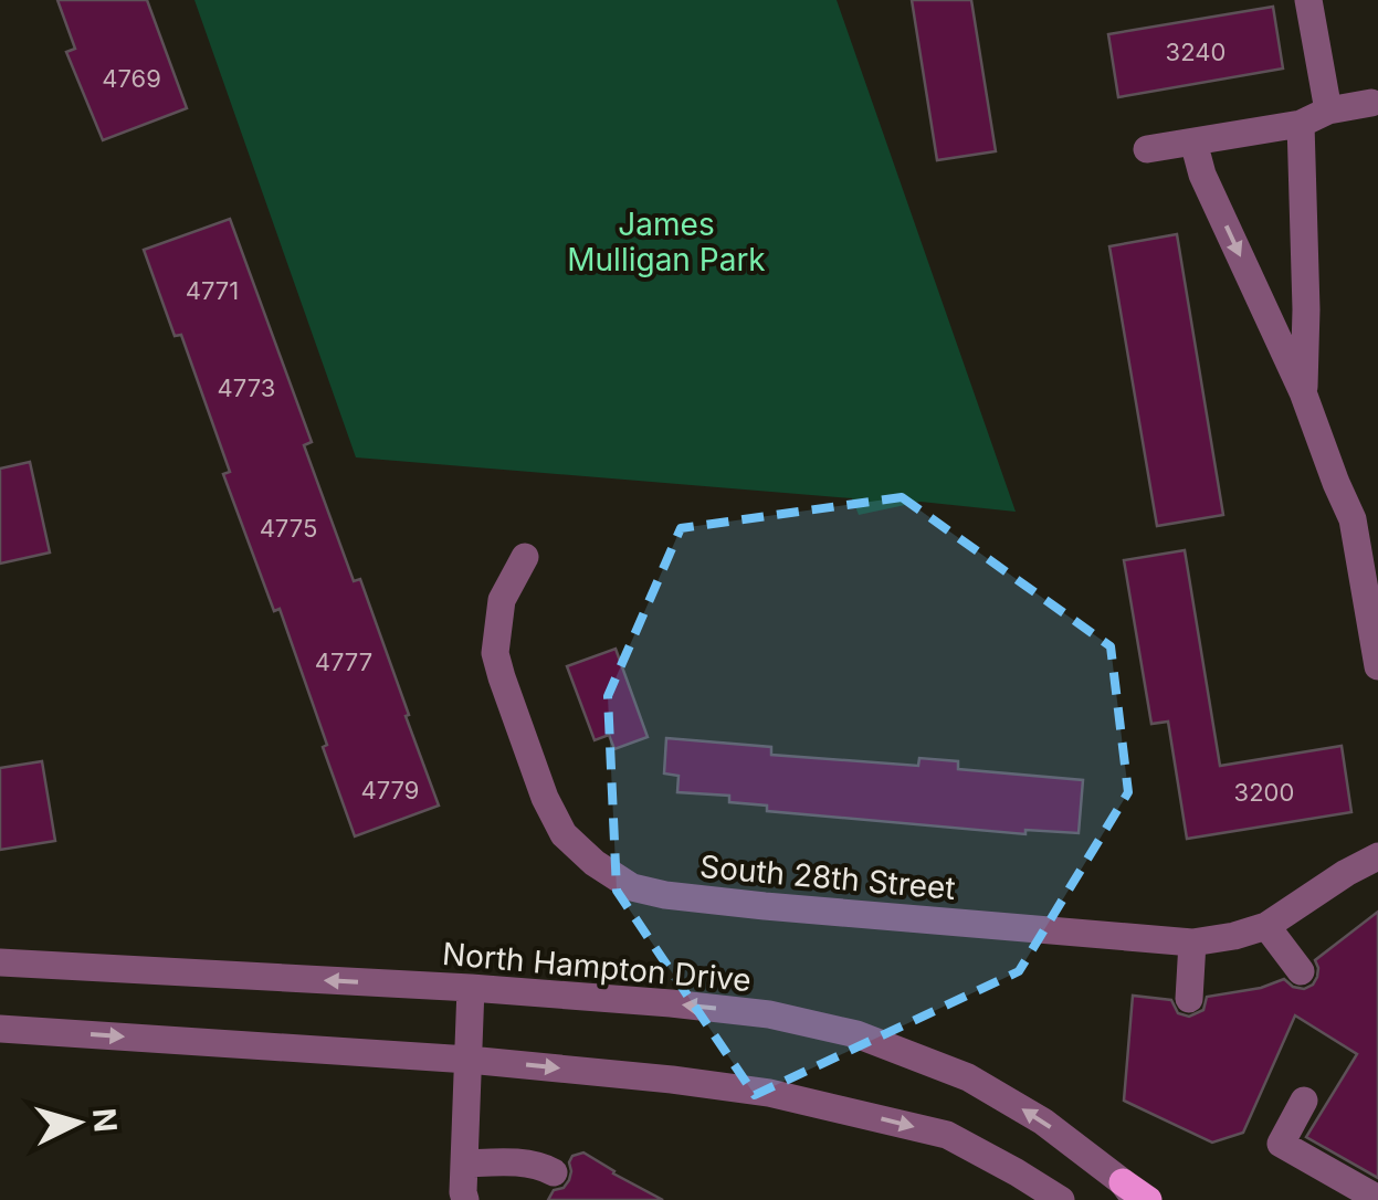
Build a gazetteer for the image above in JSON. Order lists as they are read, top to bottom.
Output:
{
  "streets": {
    "street": ["South 28th Street", "North Hampton Drive"]
  },
  "parks": ["James Mulligan Park"],
  "house_numbers": [
    "3240",
    "4769",
    "4771",
    "4773",
    "4775",
    "4777",
    "4779",
    "3200"
  ],
  "north": "right"
}
